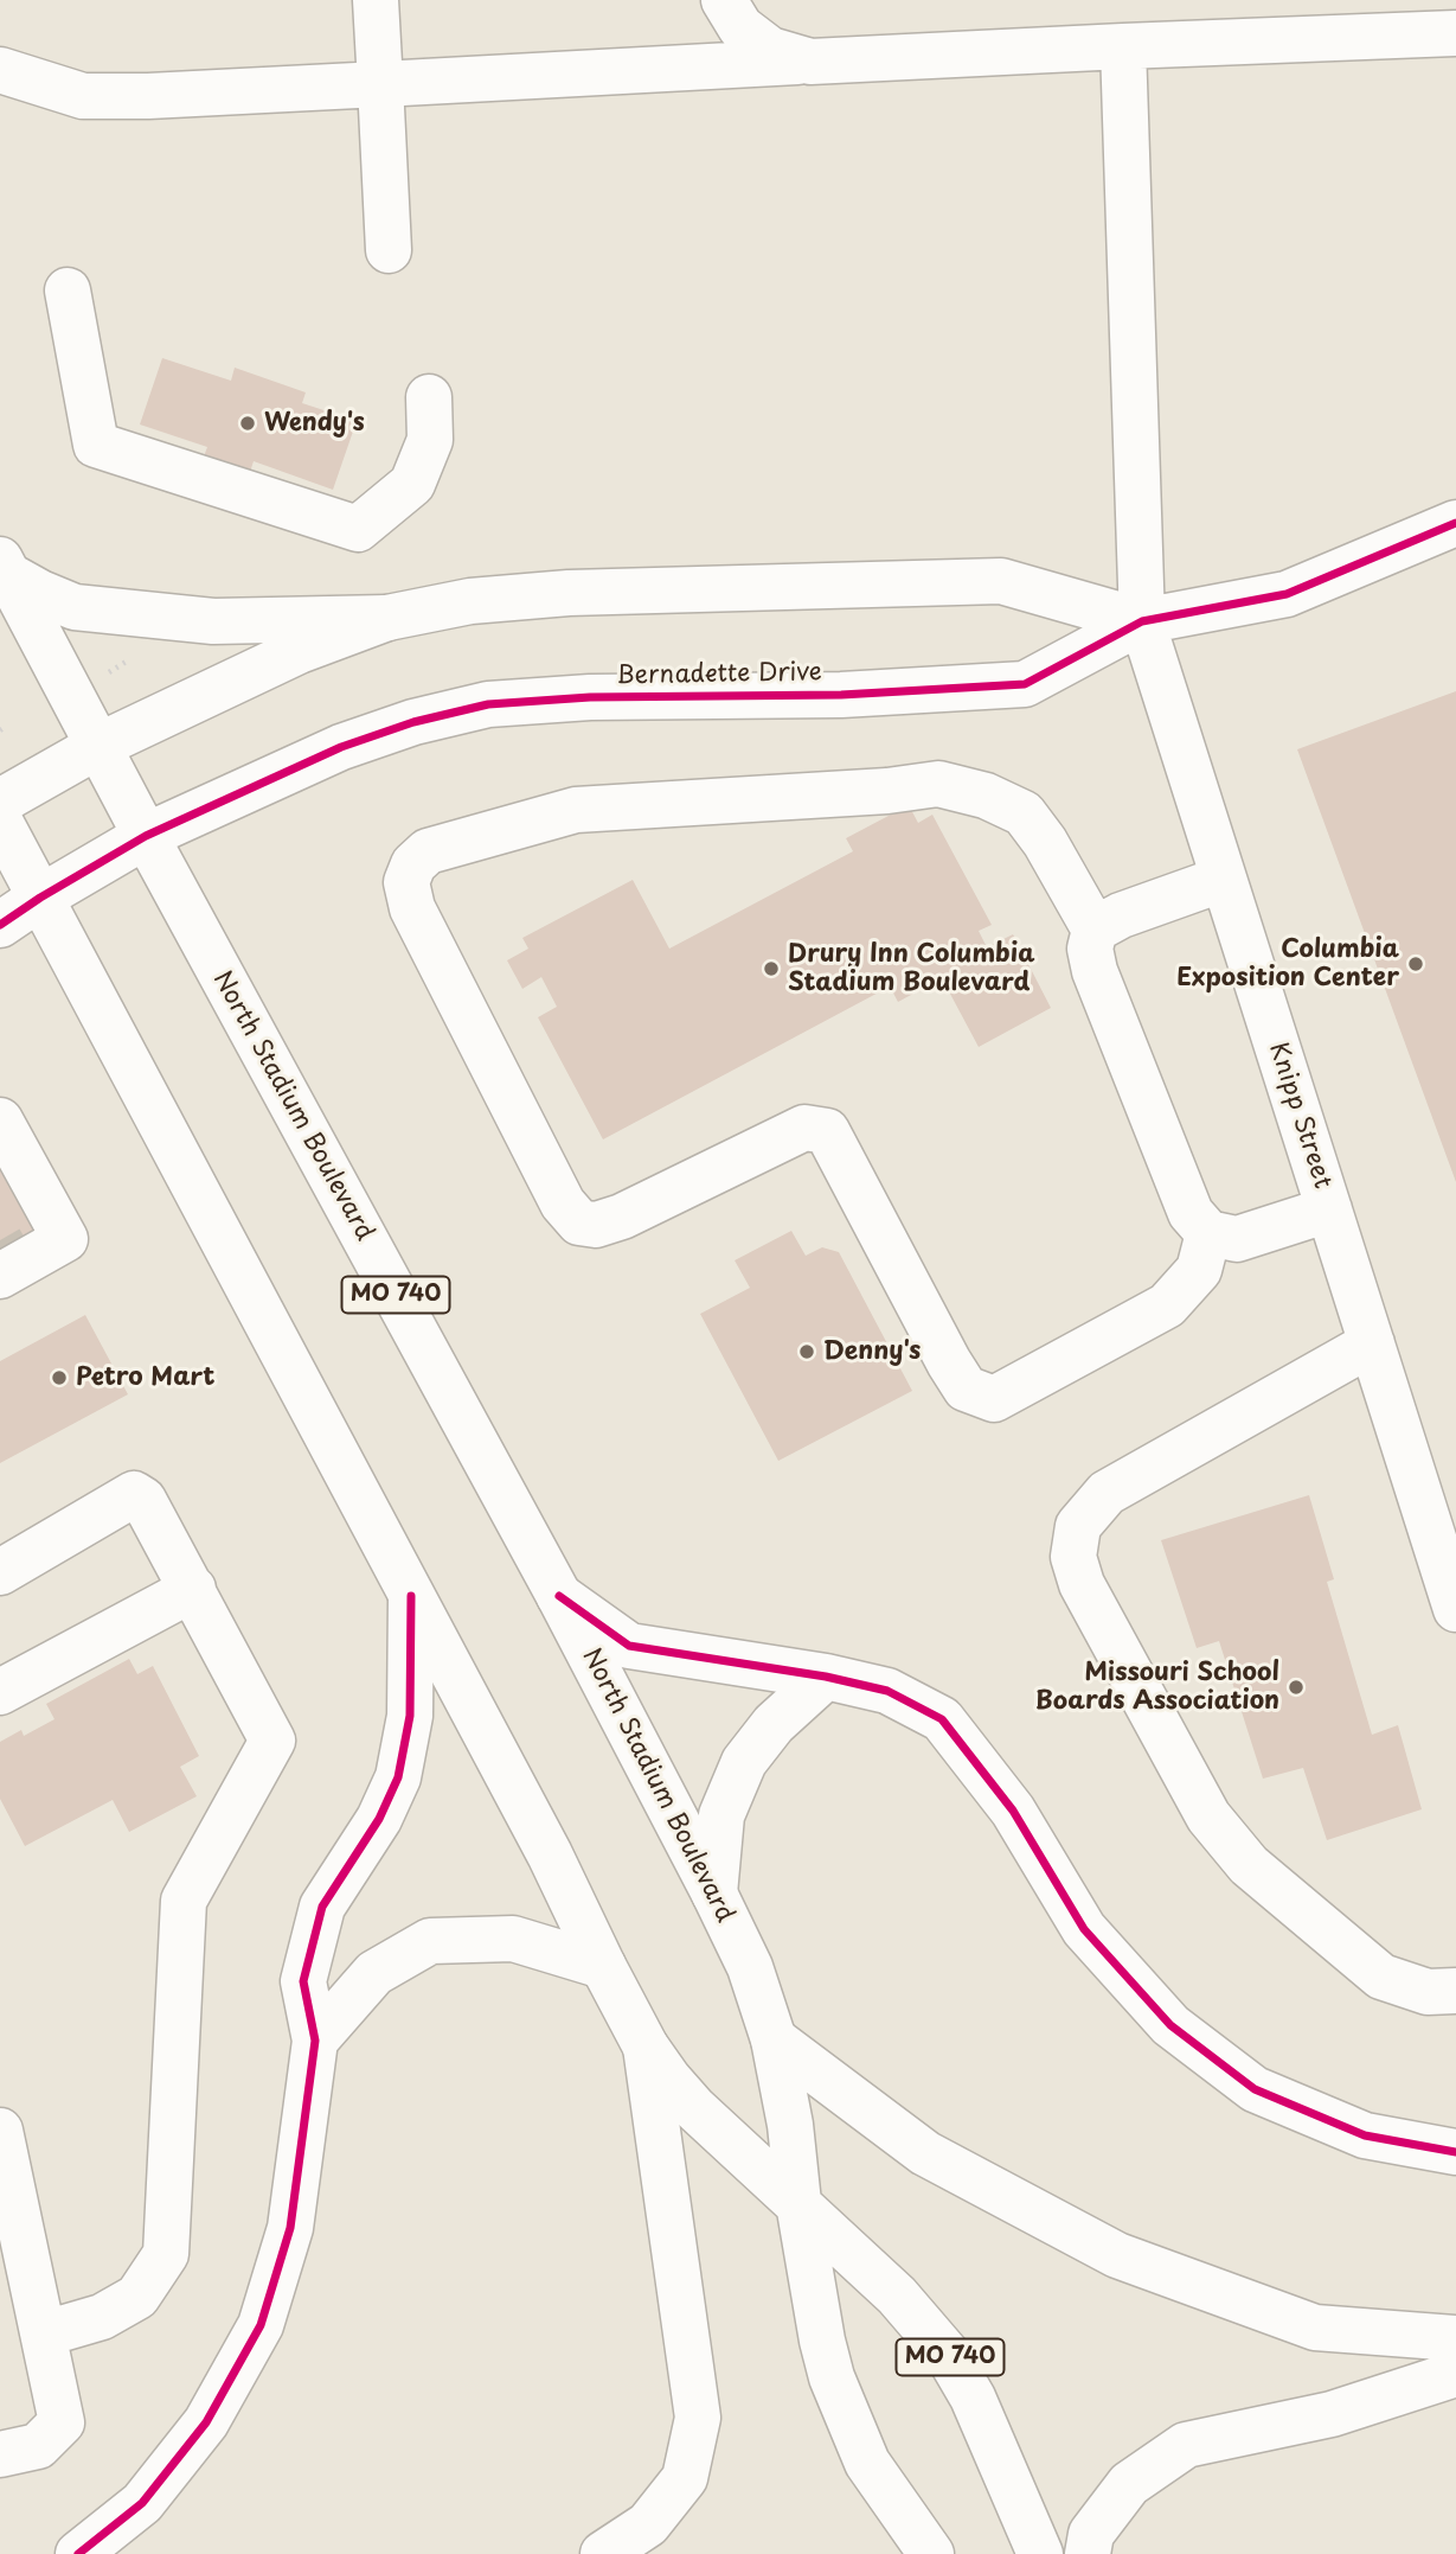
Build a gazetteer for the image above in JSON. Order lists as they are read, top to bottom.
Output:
{
  "streets": {
    "main road": [
      "Bernadette Drive",
      "North Stadium Boulevard",
      "Knipp Street",
      "MO 740"
    ]
  },
  "crossings": [
    ["Bernadette Drive", "North Stadium Boulevard"],
    ["Bernadette Drive", "Knipp Street"],
    ["Bernadette Drive", "MO 740"],
    ["North Stadium Boulevard", "MO 740"]
  ],
  "places": [
    "Wendy's",
    "Columbia Exposition Center",
    "Drury Inn Columbia Stadium Boulevard",
    "Denny's",
    "Petro Mart",
    "Missouri School Boards Association"
  ]
}
